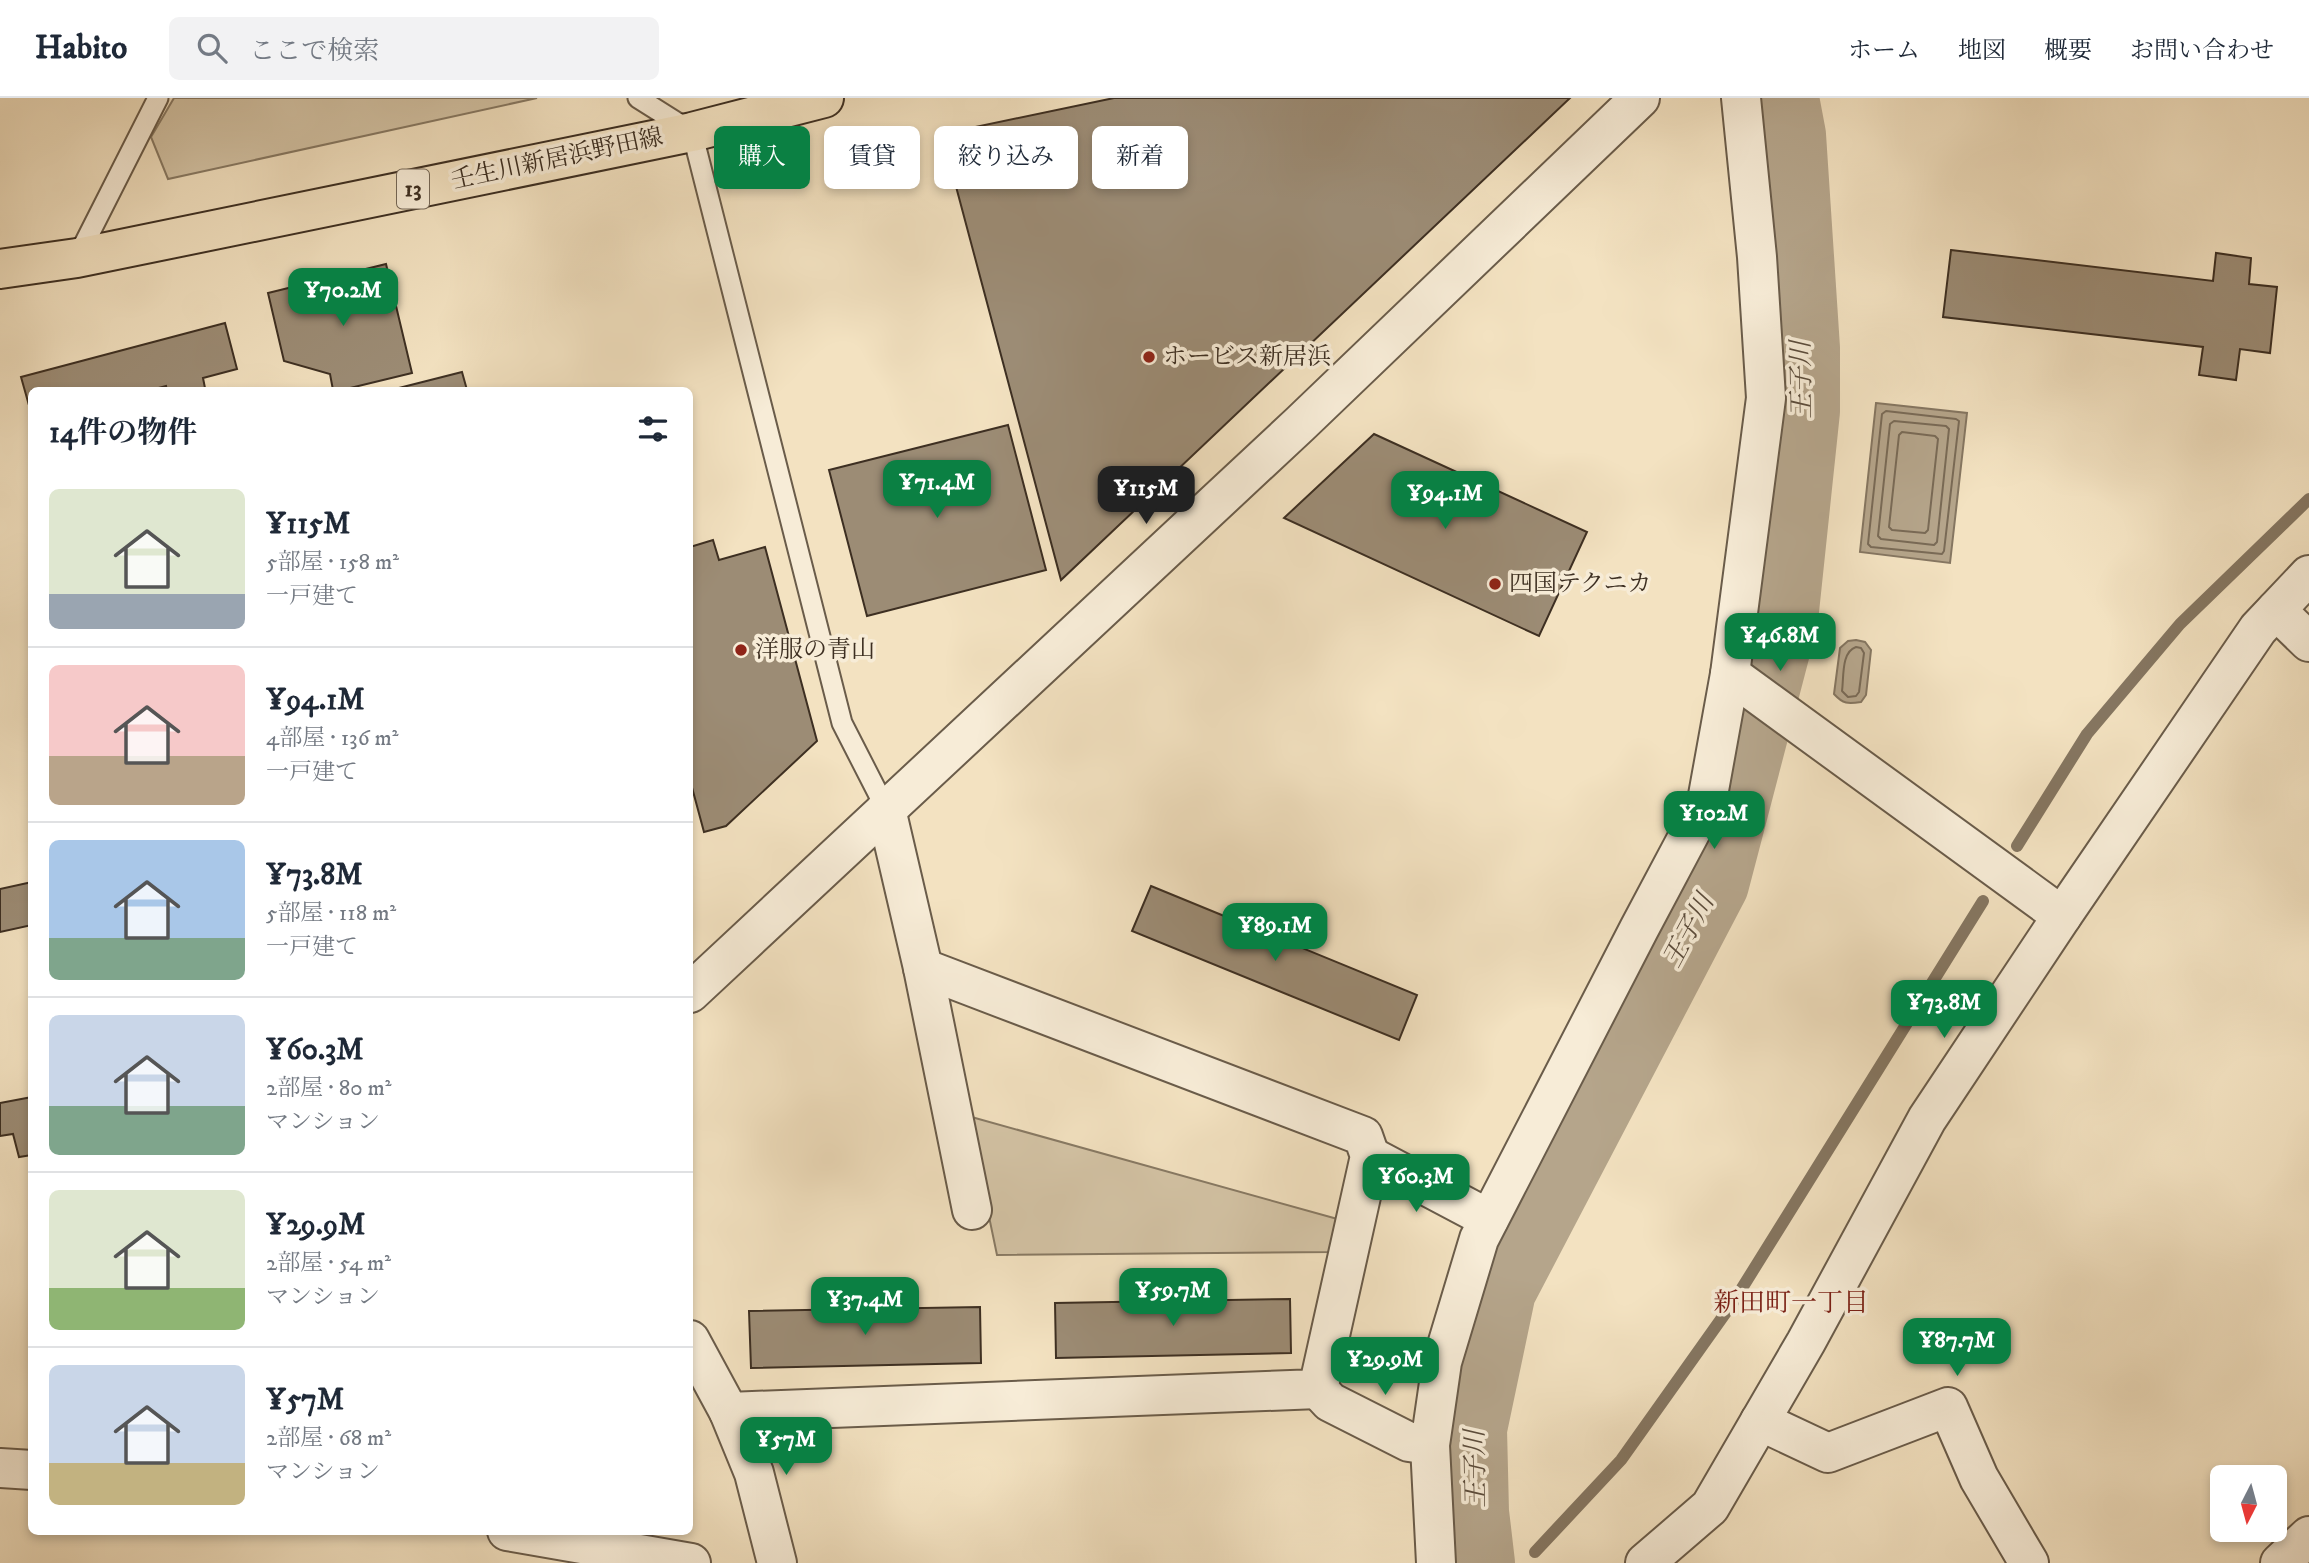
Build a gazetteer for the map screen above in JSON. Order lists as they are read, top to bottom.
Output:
{
  "streets": {
    "main road": ["壬生川新居浜野田線", "13"]
  },
  "districts": ["新田町一丁目"],
  "water": ["王子川"],
  "places": ["ホービス新居浜", "四国テクニカ", "洋服の青山"],
  "north": "bottom",
  "page": {
    "header": "Habito",
    "search": "ここで検索",
    "nav": [
      "ホーム",
      "地図",
      "概要",
      "お問い合わせ"
    ],
    "chip": [
      "購入",
      "賃貸",
      "絞り込み",
      "新着"
    ],
    "price": [
      "¥70.2M",
      "¥71.4M",
      "¥115M",
      "¥94.1M",
      "¥46.8M",
      "¥102M",
      "¥89.1M",
      "¥73.8M",
      "¥60.3M",
      "¥59.7M",
      "¥37.4M",
      "¥87.7M",
      "¥29.9M",
      "¥57M"
    ],
    "heading": "14件の物件",
    "list": [
      {
        "name": "¥115M",
        "note": "5部屋 · 158 m² · 一戸建て"
      },
      {
        "name": "¥94.1M",
        "note": "4部屋 · 136 m² · 一戸建て"
      },
      {
        "name": "¥73.8M",
        "note": "5部屋 · 118 m² · 一戸建て"
      },
      {
        "name": "¥60.3M",
        "note": "2部屋 · 80 m² · マンション"
      },
      {
        "name": "¥29.9M",
        "note": "2部屋 · 54 m² · マンション"
      },
      {
        "name": "¥57M",
        "note": "2部屋 · 68 m² · マンション"
      }
    ]
  }
}
